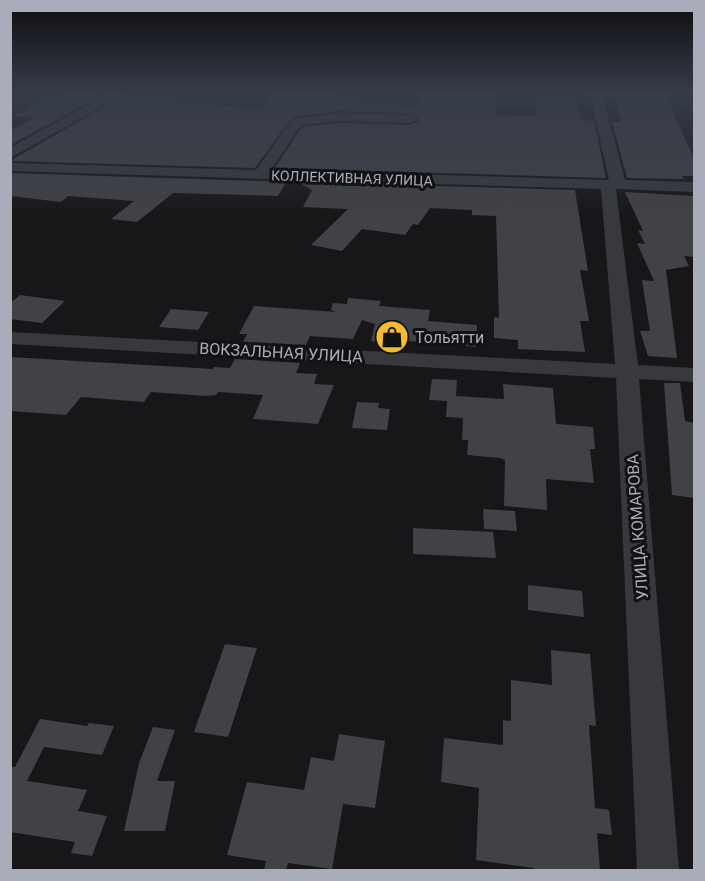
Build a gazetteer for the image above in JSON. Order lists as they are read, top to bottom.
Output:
{
  "streets": {
    "street": ["КОЛЛЕКТИВНАЯ УЛИЦА", "ВОКЗАЛЬНАЯ УЛИЦА", "УЛИЦА КОМАРОВА"]
  },
  "crossings": [
    ["КОЛЛЕКТИВНАЯ УЛИЦА", "УЛИЦА КОМАРОВА"],
    ["ВОКЗАЛЬНАЯ УЛИЦА", "УЛИЦА КОМАРОВА"]
  ],
  "places": {
    "shop": ["Тольятти"]
  }
}
